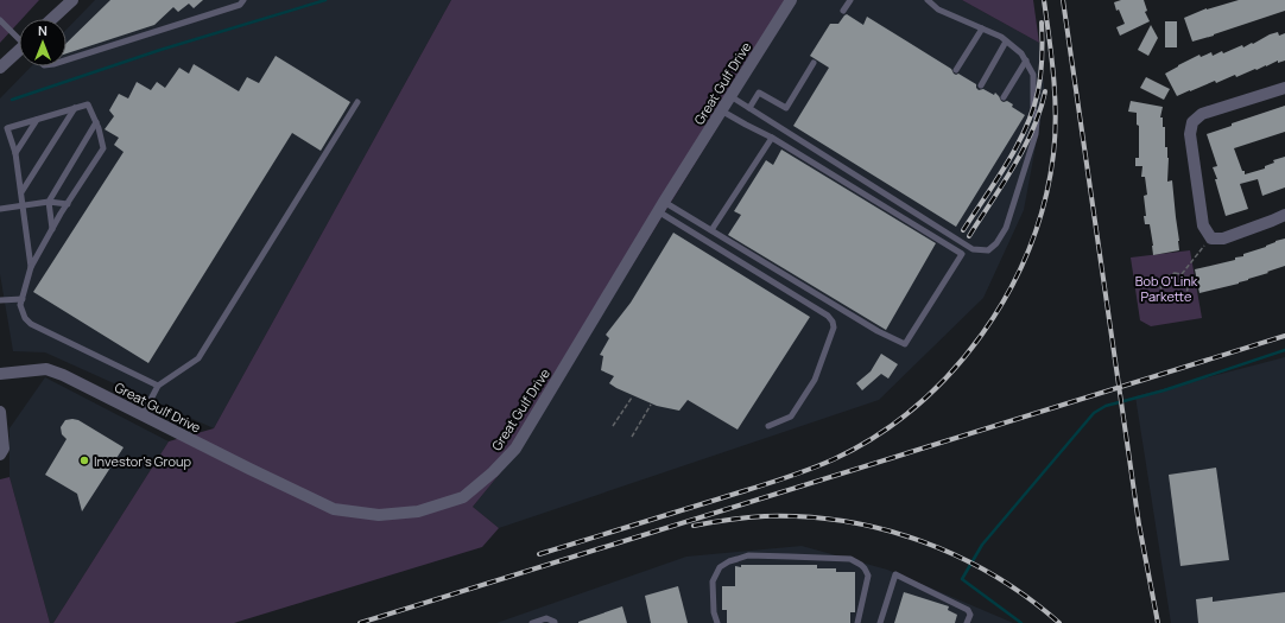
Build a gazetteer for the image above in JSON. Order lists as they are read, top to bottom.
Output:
{
  "streets": {
    "street": ["Great Gulf Drive"]
  },
  "parks": ["Bob O'Link Parkette"],
  "places": ["Investor's Group"],
  "north": "top"
}
